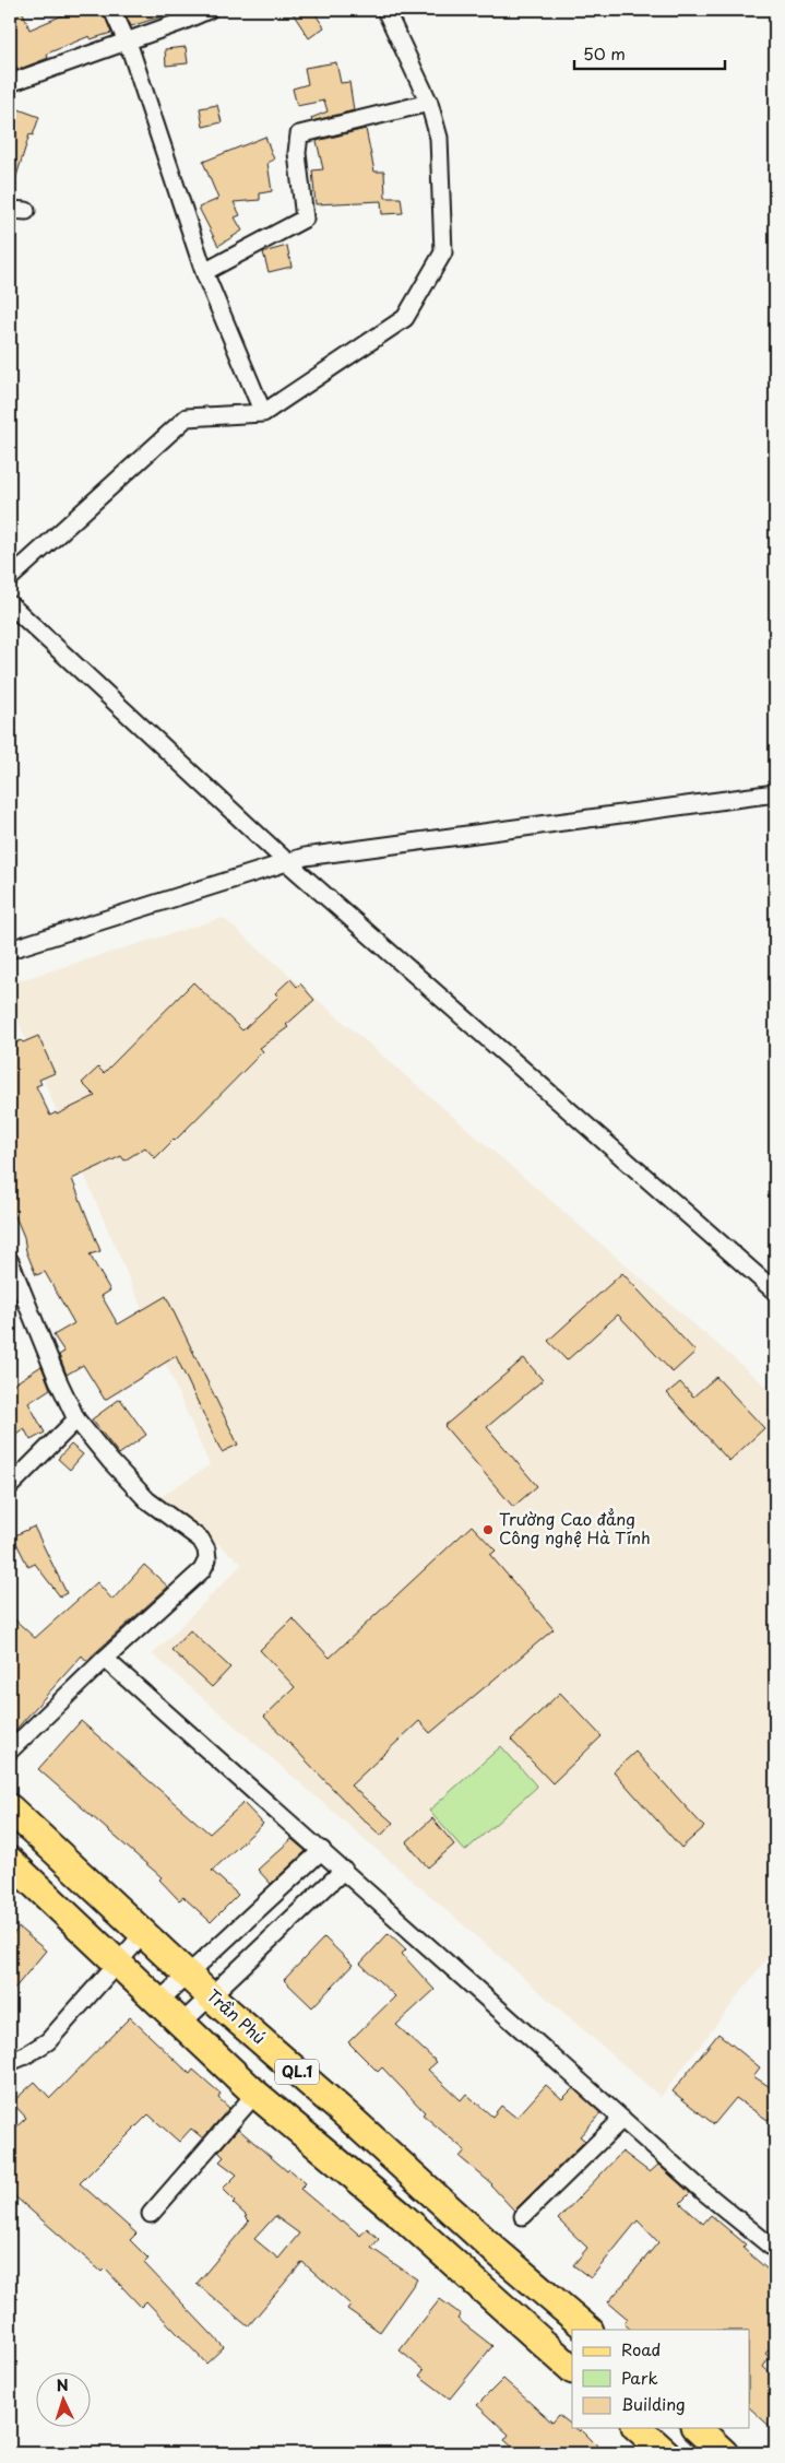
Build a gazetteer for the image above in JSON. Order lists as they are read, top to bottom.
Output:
{
  "streets": {
    "main road": ["Trần Phú", "QL.1"]
  },
  "places": ["Trường Cao đẳng Công nghệ Hà Tĩnh"],
  "legend": ["Road", "Park", "Building"],
  "scale_bar": "50 m",
  "north": "top"
}
